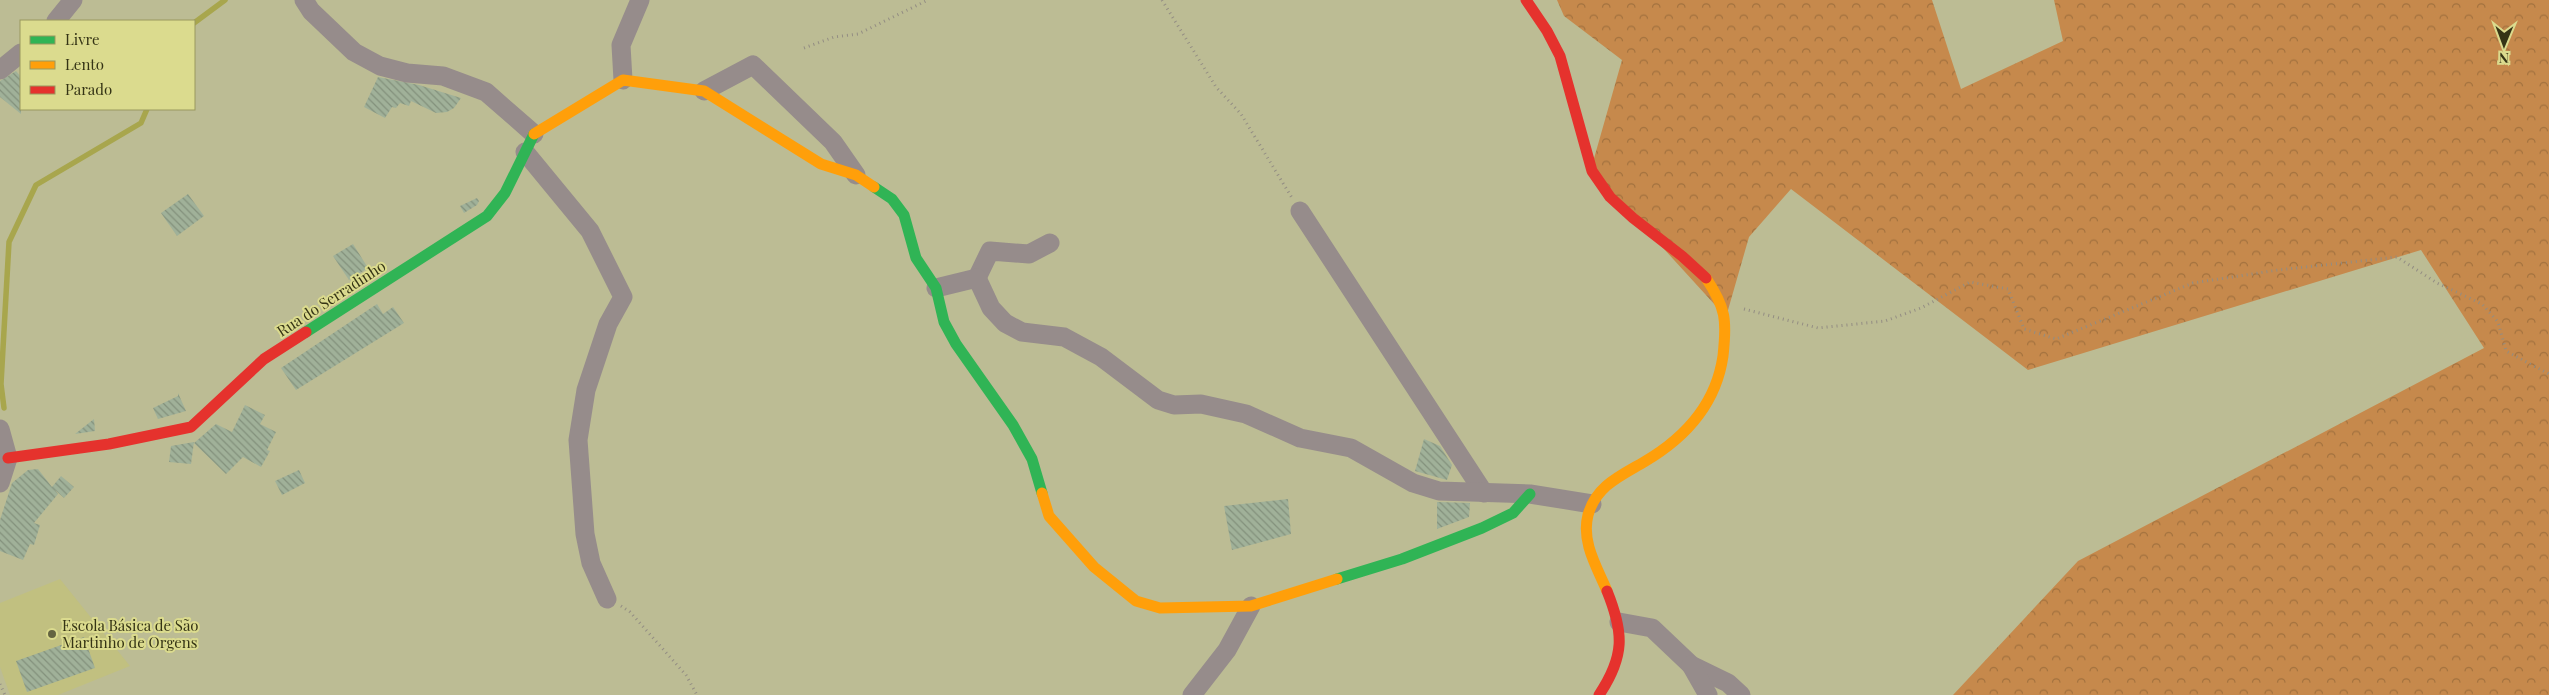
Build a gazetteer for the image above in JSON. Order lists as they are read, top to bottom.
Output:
{
  "streets": {
    "street": ["Rua do Serradinho"]
  },
  "places": ["Escola Básica de São Martinho de Orgens"],
  "legend": ["Livre", "Lento", "Parado"],
  "north": "bottom"
}
